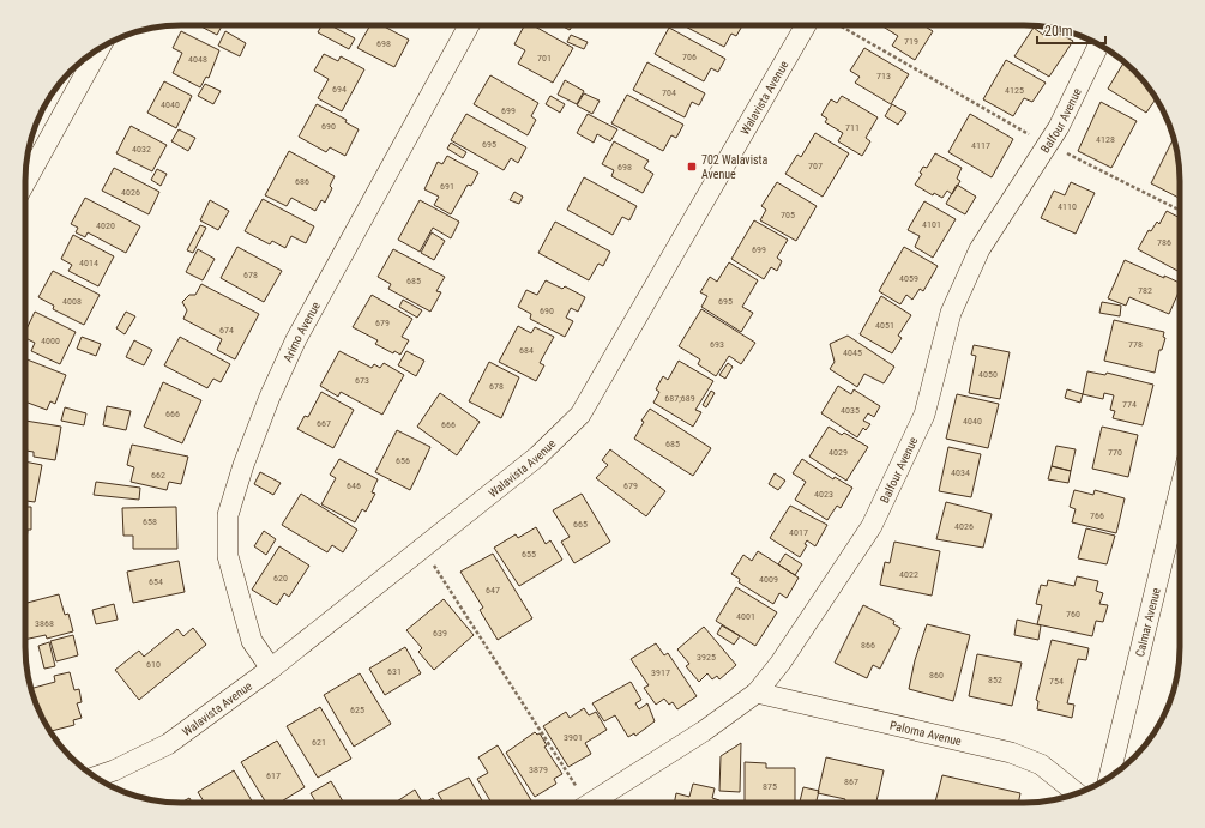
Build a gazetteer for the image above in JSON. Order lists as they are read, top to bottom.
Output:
{
  "streets": {
    "street": [
      "Walavista Avenue",
      "Balfour Avenue",
      "Arimo Avenue",
      "Calmar Avenue",
      "Paloma Avenue"
    ]
  },
  "crossings": [
    ["Walavista Avenue", "Arimo Avenue"],
    ["Balfour Avenue", "Paloma Avenue"]
  ],
  "places": {
    "transit": ["702 Walavista Avenue"]
  },
  "house_numbers": [
    "719",
    "698",
    "706",
    "701",
    "4048",
    "713",
    "694",
    "4125",
    "704",
    "4040",
    "699",
    "690",
    "711",
    "4128",
    "695",
    "4117",
    "4032",
    "707",
    "698",
    "686",
    "691",
    "4026",
    "4110",
    "705",
    "4101",
    "4020",
    "786",
    "699",
    "4014",
    "678",
    "4059",
    "685",
    "782",
    "4008",
    "695",
    "690",
    "679",
    "4051",
    "674",
    "4000",
    "693",
    "778",
    "684",
    "4045",
    "4050",
    "673",
    "678",
    "687;689",
    "774",
    "4035",
    "666",
    "4040",
    "667",
    "666",
    "685",
    "4029",
    "770",
    "656",
    "4034",
    "662",
    "646",
    "679",
    "4023",
    "766",
    "658",
    "665",
    "4026",
    "4017",
    "655",
    "4022",
    "620",
    "4009",
    "654",
    "647",
    "760",
    "4001",
    "3868",
    "639",
    "866",
    "3925",
    "610",
    "631",
    "3917",
    "860",
    "852",
    "754",
    "625",
    "3901",
    "621",
    "3879",
    "617",
    "867",
    "875"
  ],
  "scale_bar": "20 m"
}
